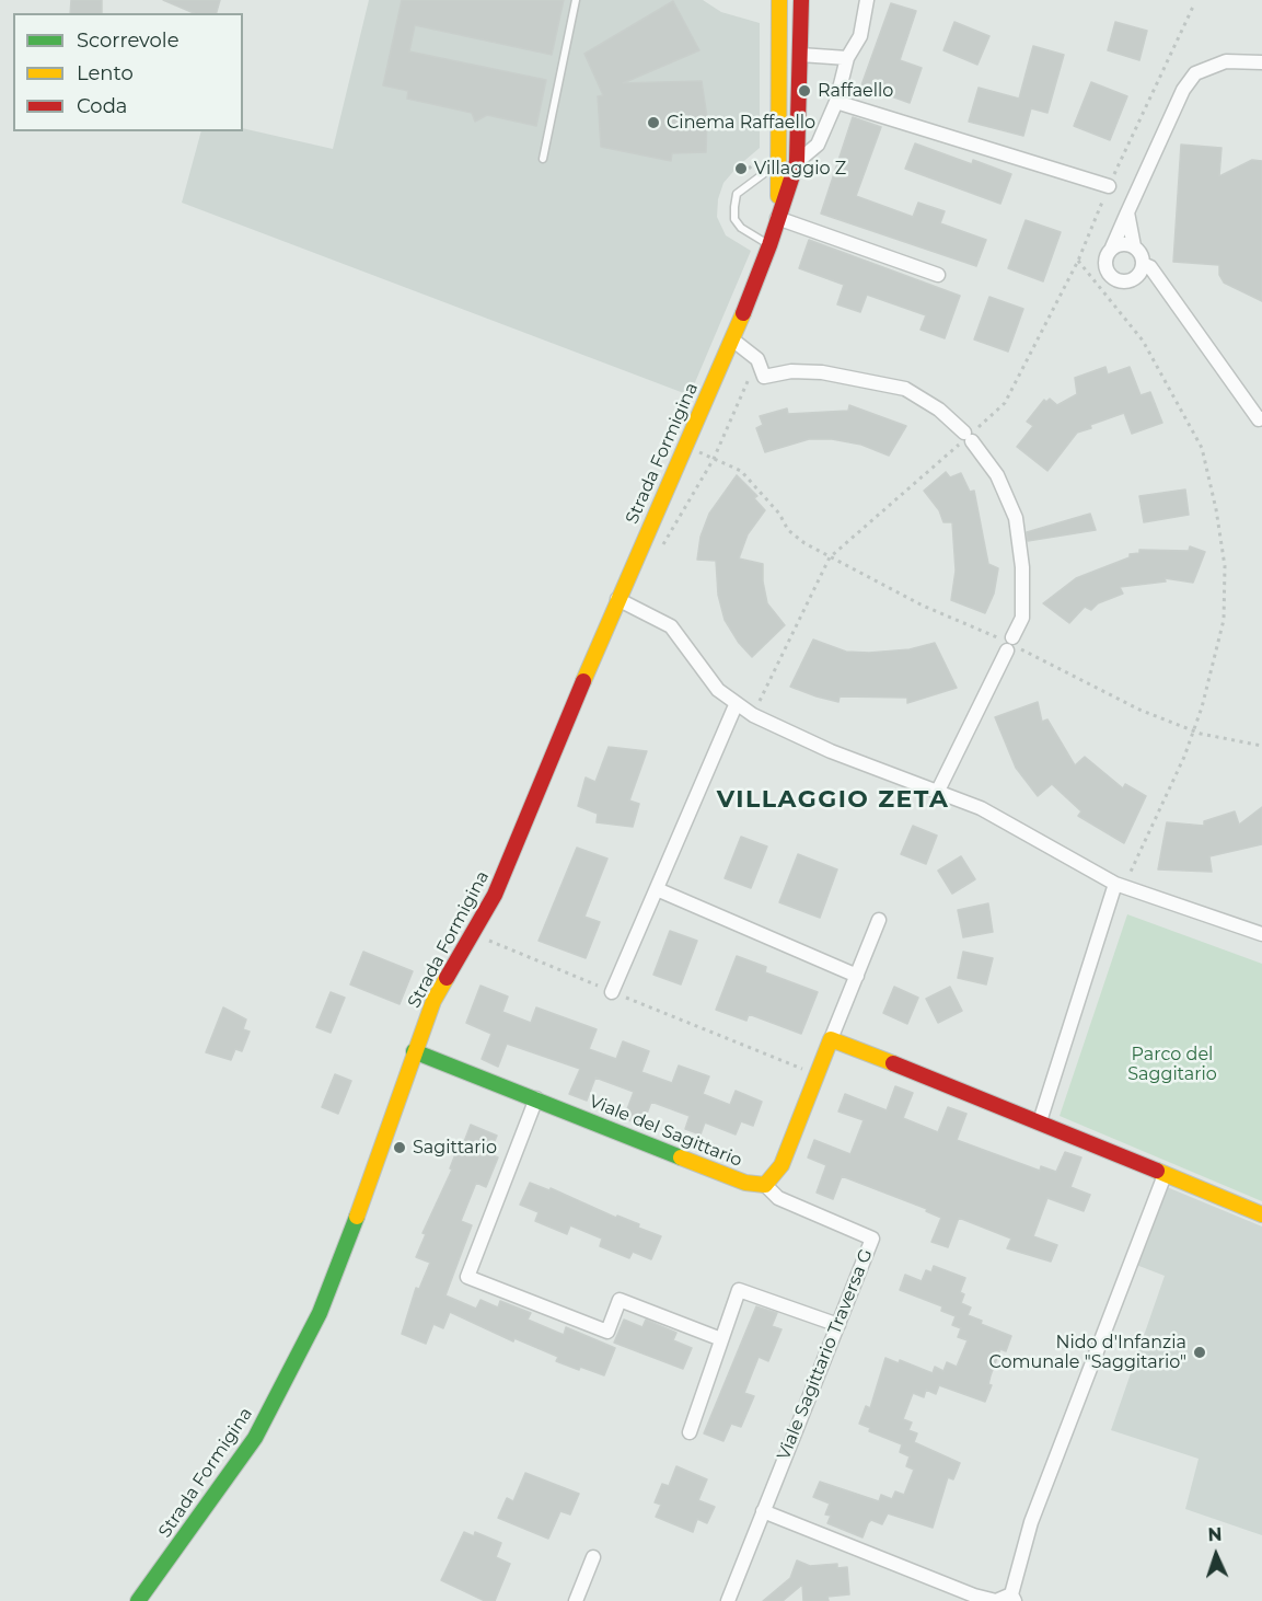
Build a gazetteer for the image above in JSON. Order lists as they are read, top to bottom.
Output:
{
  "streets": {
    "street": ["Strada Formigina", "Viale del Sagittario", "Viale Sagittario Traversa G"]
  },
  "crossings": [
    ["Strada Formigina", "Viale del Sagittario"],
    ["Viale del Sagittario", "Viale Sagittario Traversa G"]
  ],
  "districts": ["VILLAGGIO ZETA"],
  "parks": ["Parco del Saggitario"],
  "places": [
    "Raffaello",
    "Cinema Raffaello",
    "Villaggio Z",
    "Sagittario",
    "Nido d'Infanzia Comunale \"Saggitario\""
  ],
  "legend": ["Scorrevole", "Lento", "Coda"],
  "north": "top"
}
